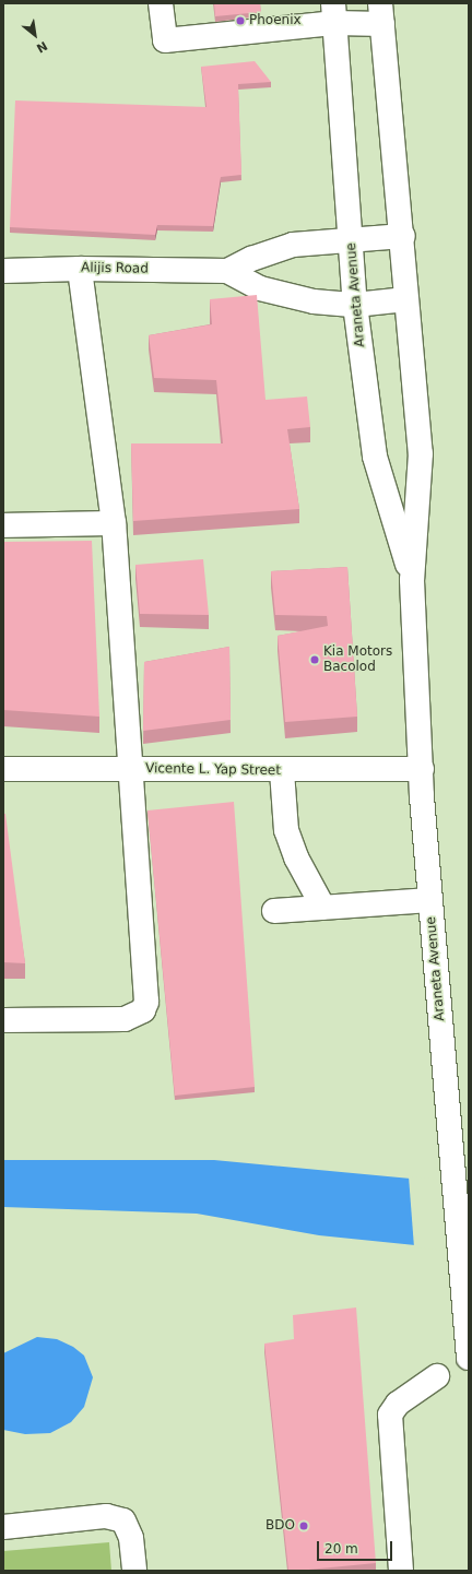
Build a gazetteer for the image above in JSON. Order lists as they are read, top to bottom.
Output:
{
  "streets": {
    "main road": ["Alijis Road", "Araneta Avenue", "Vicente L. Yap Street"]
  },
  "crossings": [
    ["Alijis Road", "Araneta Avenue"],
    ["Araneta Avenue", "Vicente L. Yap Street"]
  ],
  "places": ["Phoenix", "Kia Motors Bacolod", "BDO"],
  "scale_bar": "20 m",
  "north": "bottom right"
}
